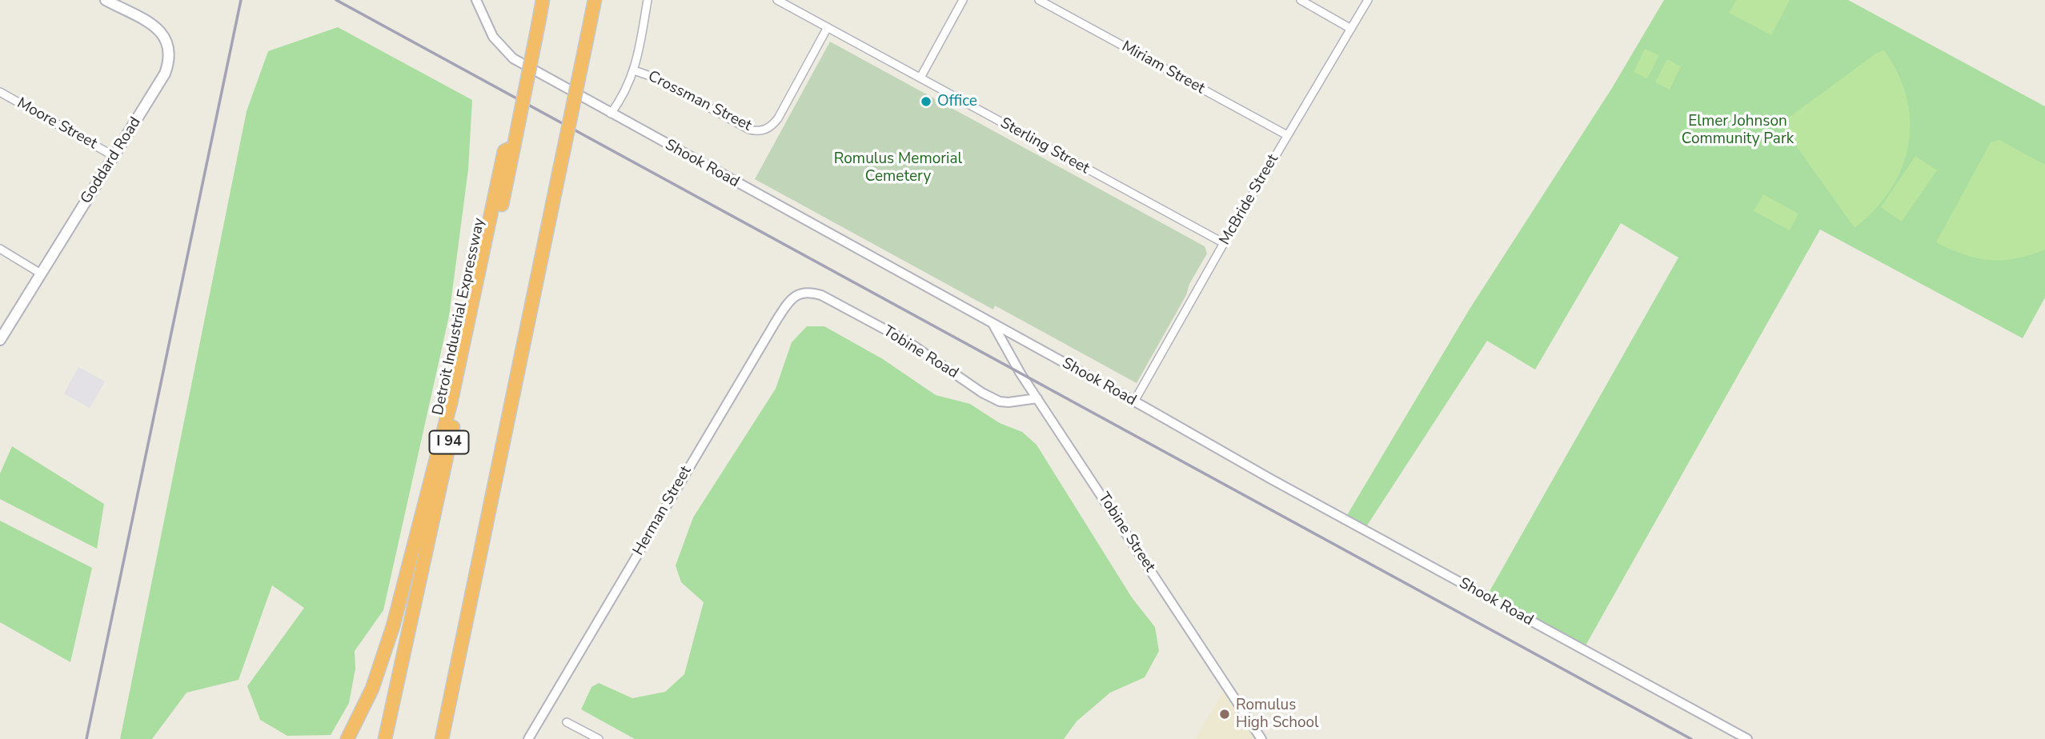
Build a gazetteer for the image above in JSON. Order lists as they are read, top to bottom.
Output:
{
  "streets": {
    "highway": ["Detroit Industrial Expressway", "I 94"],
    "main road": ["Goddard Road"],
    "street": [
      "Miriam Street",
      "Crossman Street",
      "Moore Street",
      "Sterling Street",
      "Shook Road",
      "McBride Street",
      "Tobine Road",
      "Herman Street",
      "Tobine Street"
    ]
  },
  "crossings": [
    ["Miriam Street", "McBride Street"],
    ["Crossman Street", "Sterling Street"],
    ["Moore Street", "Goddard Road"],
    ["Sterling Street", "McBride Street"],
    ["Shook Road", "McBride Street"],
    ["Shook Road", "Tobine Street"],
    ["Tobine Road", "Herman Street"],
    ["Tobine Road", "Tobine Street"]
  ],
  "parks": ["Elmer Johnson Community Park", "Romulus Memorial Cemetery"],
  "places": ["Office", "Romulus High School"]
}
